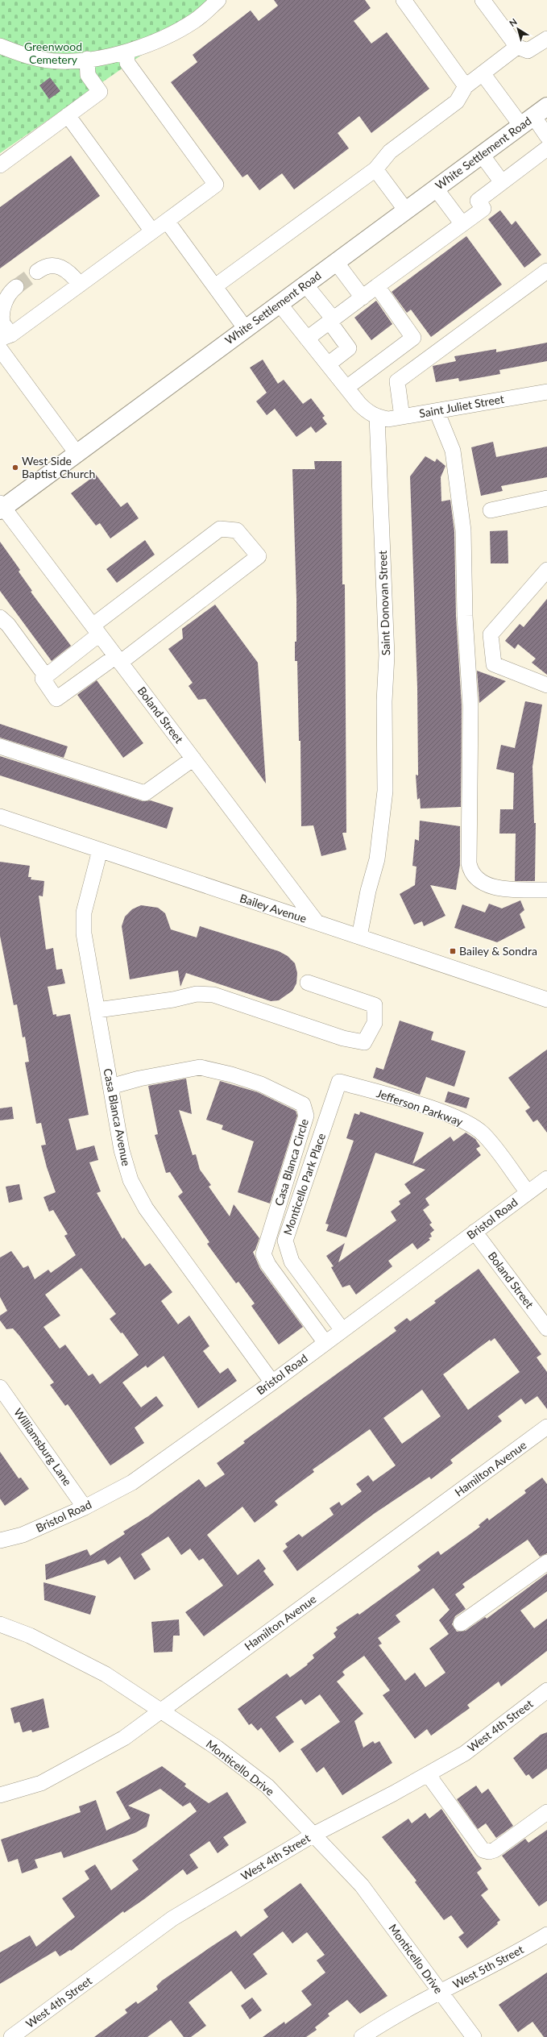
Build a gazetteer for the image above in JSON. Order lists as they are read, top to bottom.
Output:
{
  "streets": {
    "main road": ["White Settlement Road"],
    "street": [
      "Saint Juliet Street",
      "Saint Donovan Street",
      "Boland Street",
      "Bailey Avenue",
      "Jefferson Parkway",
      "Casa Blanca Avenue",
      "Casa Blanca Circle",
      "Monticello Park Place",
      "Bristol Road",
      "Williamsburg Lane",
      "Hamilton Avenue",
      "West 4th Street",
      "Monticello Drive",
      "West 5th Street"
    ]
  },
  "crossings": [
    ["White Settlement Road", "Boland Street"],
    ["Saint Juliet Street", "Saint Donovan Street"],
    ["Saint Donovan Street", "Bailey Avenue"],
    ["Boland Street", "Bailey Avenue"],
    ["Boland Street", "Bristol Road"],
    ["Bailey Avenue", "Casa Blanca Avenue"],
    ["Jefferson Parkway", "Monticello Park Place"],
    ["Jefferson Parkway", "Bristol Road"],
    ["Casa Blanca Avenue", "Casa Blanca Circle"],
    ["Casa Blanca Avenue", "Bristol Road"],
    ["Casa Blanca Circle", "Bristol Road"],
    ["Monticello Park Place", "Bristol Road"],
    ["Bristol Road", "Williamsburg Lane"],
    ["Hamilton Avenue", "Monticello Drive"],
    ["West 4th Street", "Monticello Drive"],
    ["Monticello Drive", "West 5th Street"]
  ],
  "parks": ["Greenwood Cemetery"],
  "places": {
    "other": ["West Side Baptist Church"],
    "transit": ["Bailey & Sondra"]
  },
  "north": "top left"
}
